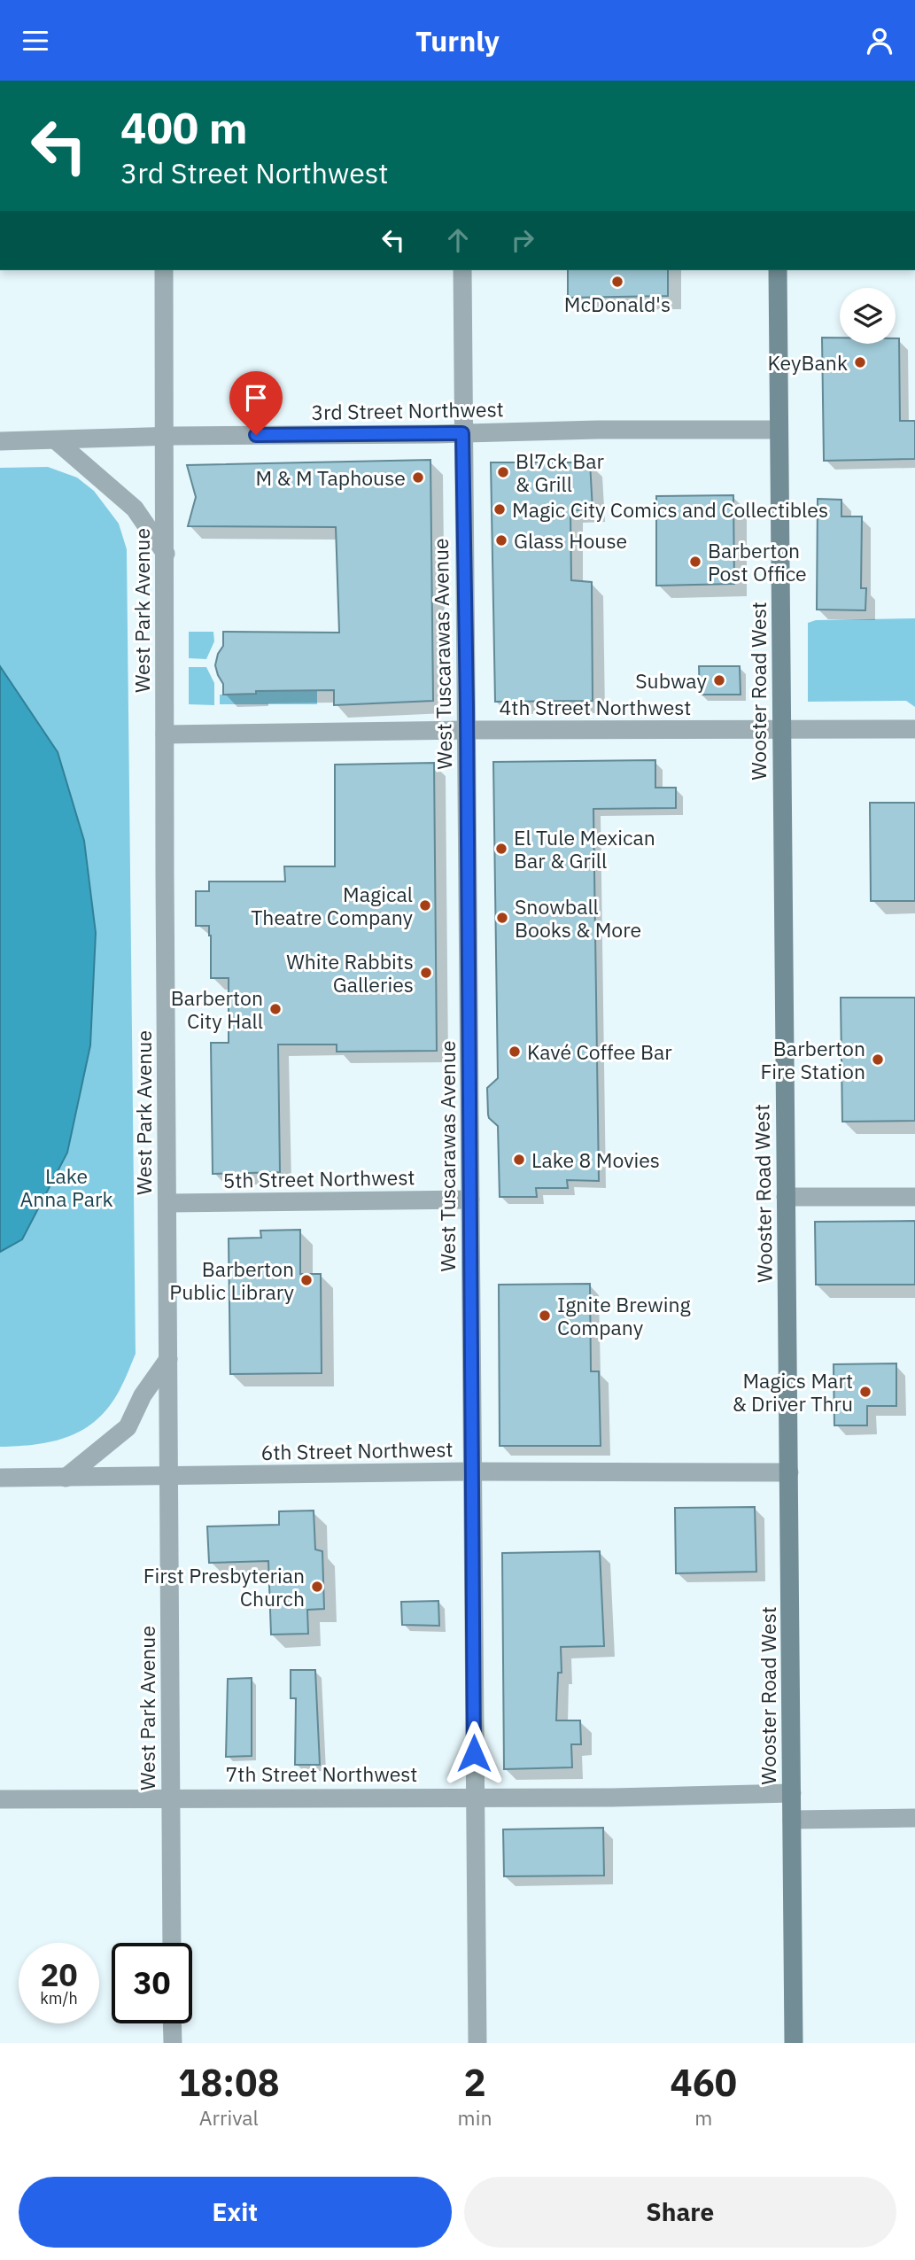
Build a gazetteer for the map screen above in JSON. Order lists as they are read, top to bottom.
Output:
{
  "streets": {
    "main road": ["Wooster Road West"],
    "street": [
      "3rd Street Northwest",
      "West Park Avenue",
      "West Tuscarawas Avenue",
      "4th Street Northwest",
      "5th Street Northwest",
      "6th Street Northwest",
      "7th Street Northwest"
    ]
  },
  "crossings": [
    ["3rd Street Northwest", "West Park Avenue"],
    ["3rd Street Northwest", "West Tuscarawas Avenue"],
    ["3rd Street Northwest", "Wooster Road West"],
    ["West Park Avenue", "4th Street Northwest"],
    ["West Park Avenue", "5th Street Northwest"],
    ["West Park Avenue", "6th Street Northwest"],
    ["West Park Avenue", "7th Street Northwest"],
    ["West Tuscarawas Avenue", "4th Street Northwest"],
    ["West Tuscarawas Avenue", "5th Street Northwest"],
    ["West Tuscarawas Avenue", "6th Street Northwest"],
    ["West Tuscarawas Avenue", "7th Street Northwest"],
    ["Wooster Road West", "4th Street Northwest"],
    ["Wooster Road West", "6th Street Northwest"],
    ["Wooster Road West", "7th Street Northwest"]
  ],
  "parks": ["Lake Anna Park"],
  "places": [
    "McDonald's",
    "KeyBank",
    "Bl7ck Bar & Grill",
    "M & M Taphouse",
    "Magic City Comics and Collectibles",
    "Glass House",
    "Barberton Post Office",
    "Subway",
    "El Tule Mexican Bar & Grill",
    "Magical Theatre Company",
    "Snowball Books & More",
    "White Rabbits Galleries",
    "Barberton City Hall",
    "Kavé Coffee Bar",
    "Barberton Fire Station",
    "Lake 8 Movies",
    "Barberton Public Library",
    "Ignite Brewing Company",
    "Magics Mart & Driver Thru",
    "First Presbyterian Church"
  ],
  "page": {
    "header": "Turnly",
    "turn": ["400 m", "3rd Street Northwest"],
    "speed": "20 km/h",
    "limit": "30",
    "eta": [
      "18:08",
      "Arrival",
      "2",
      "min",
      "460",
      "m"
    ],
    "buttons": ["Exit", "Share"]
  }
}
